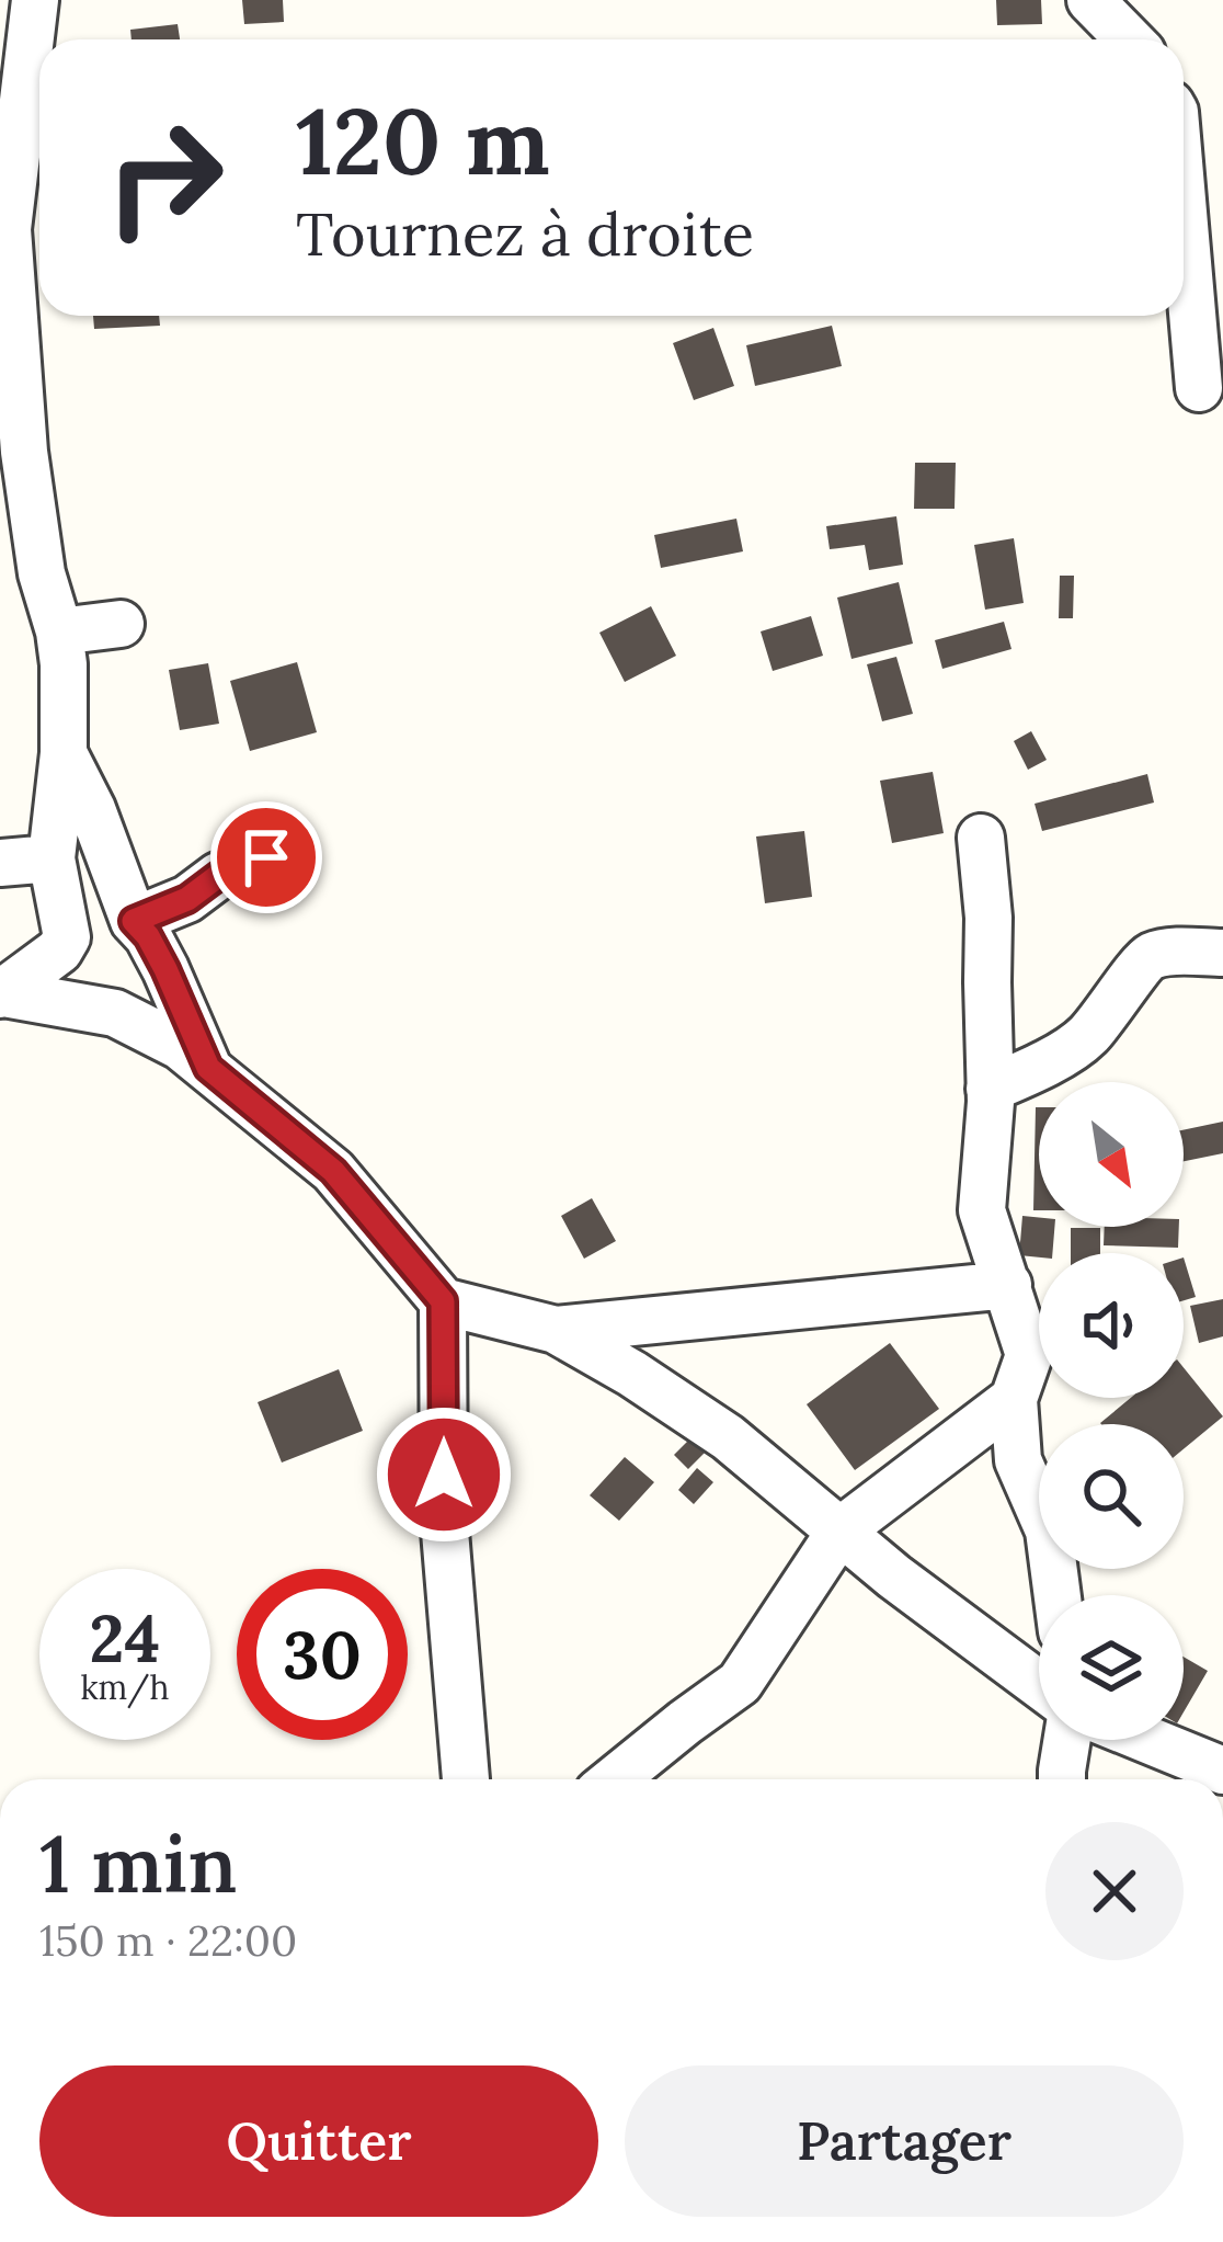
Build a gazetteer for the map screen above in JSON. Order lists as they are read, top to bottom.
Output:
{
  "north": "bottom right",
  "page": {
    "turn": ["120 m", "Tournez à droite"],
    "speed": "24 km/h",
    "limit": "30",
    "heading": ["1 min", "150 m · 22:00"],
    "buttons": ["Quitter", "Partager"]
  }
}
